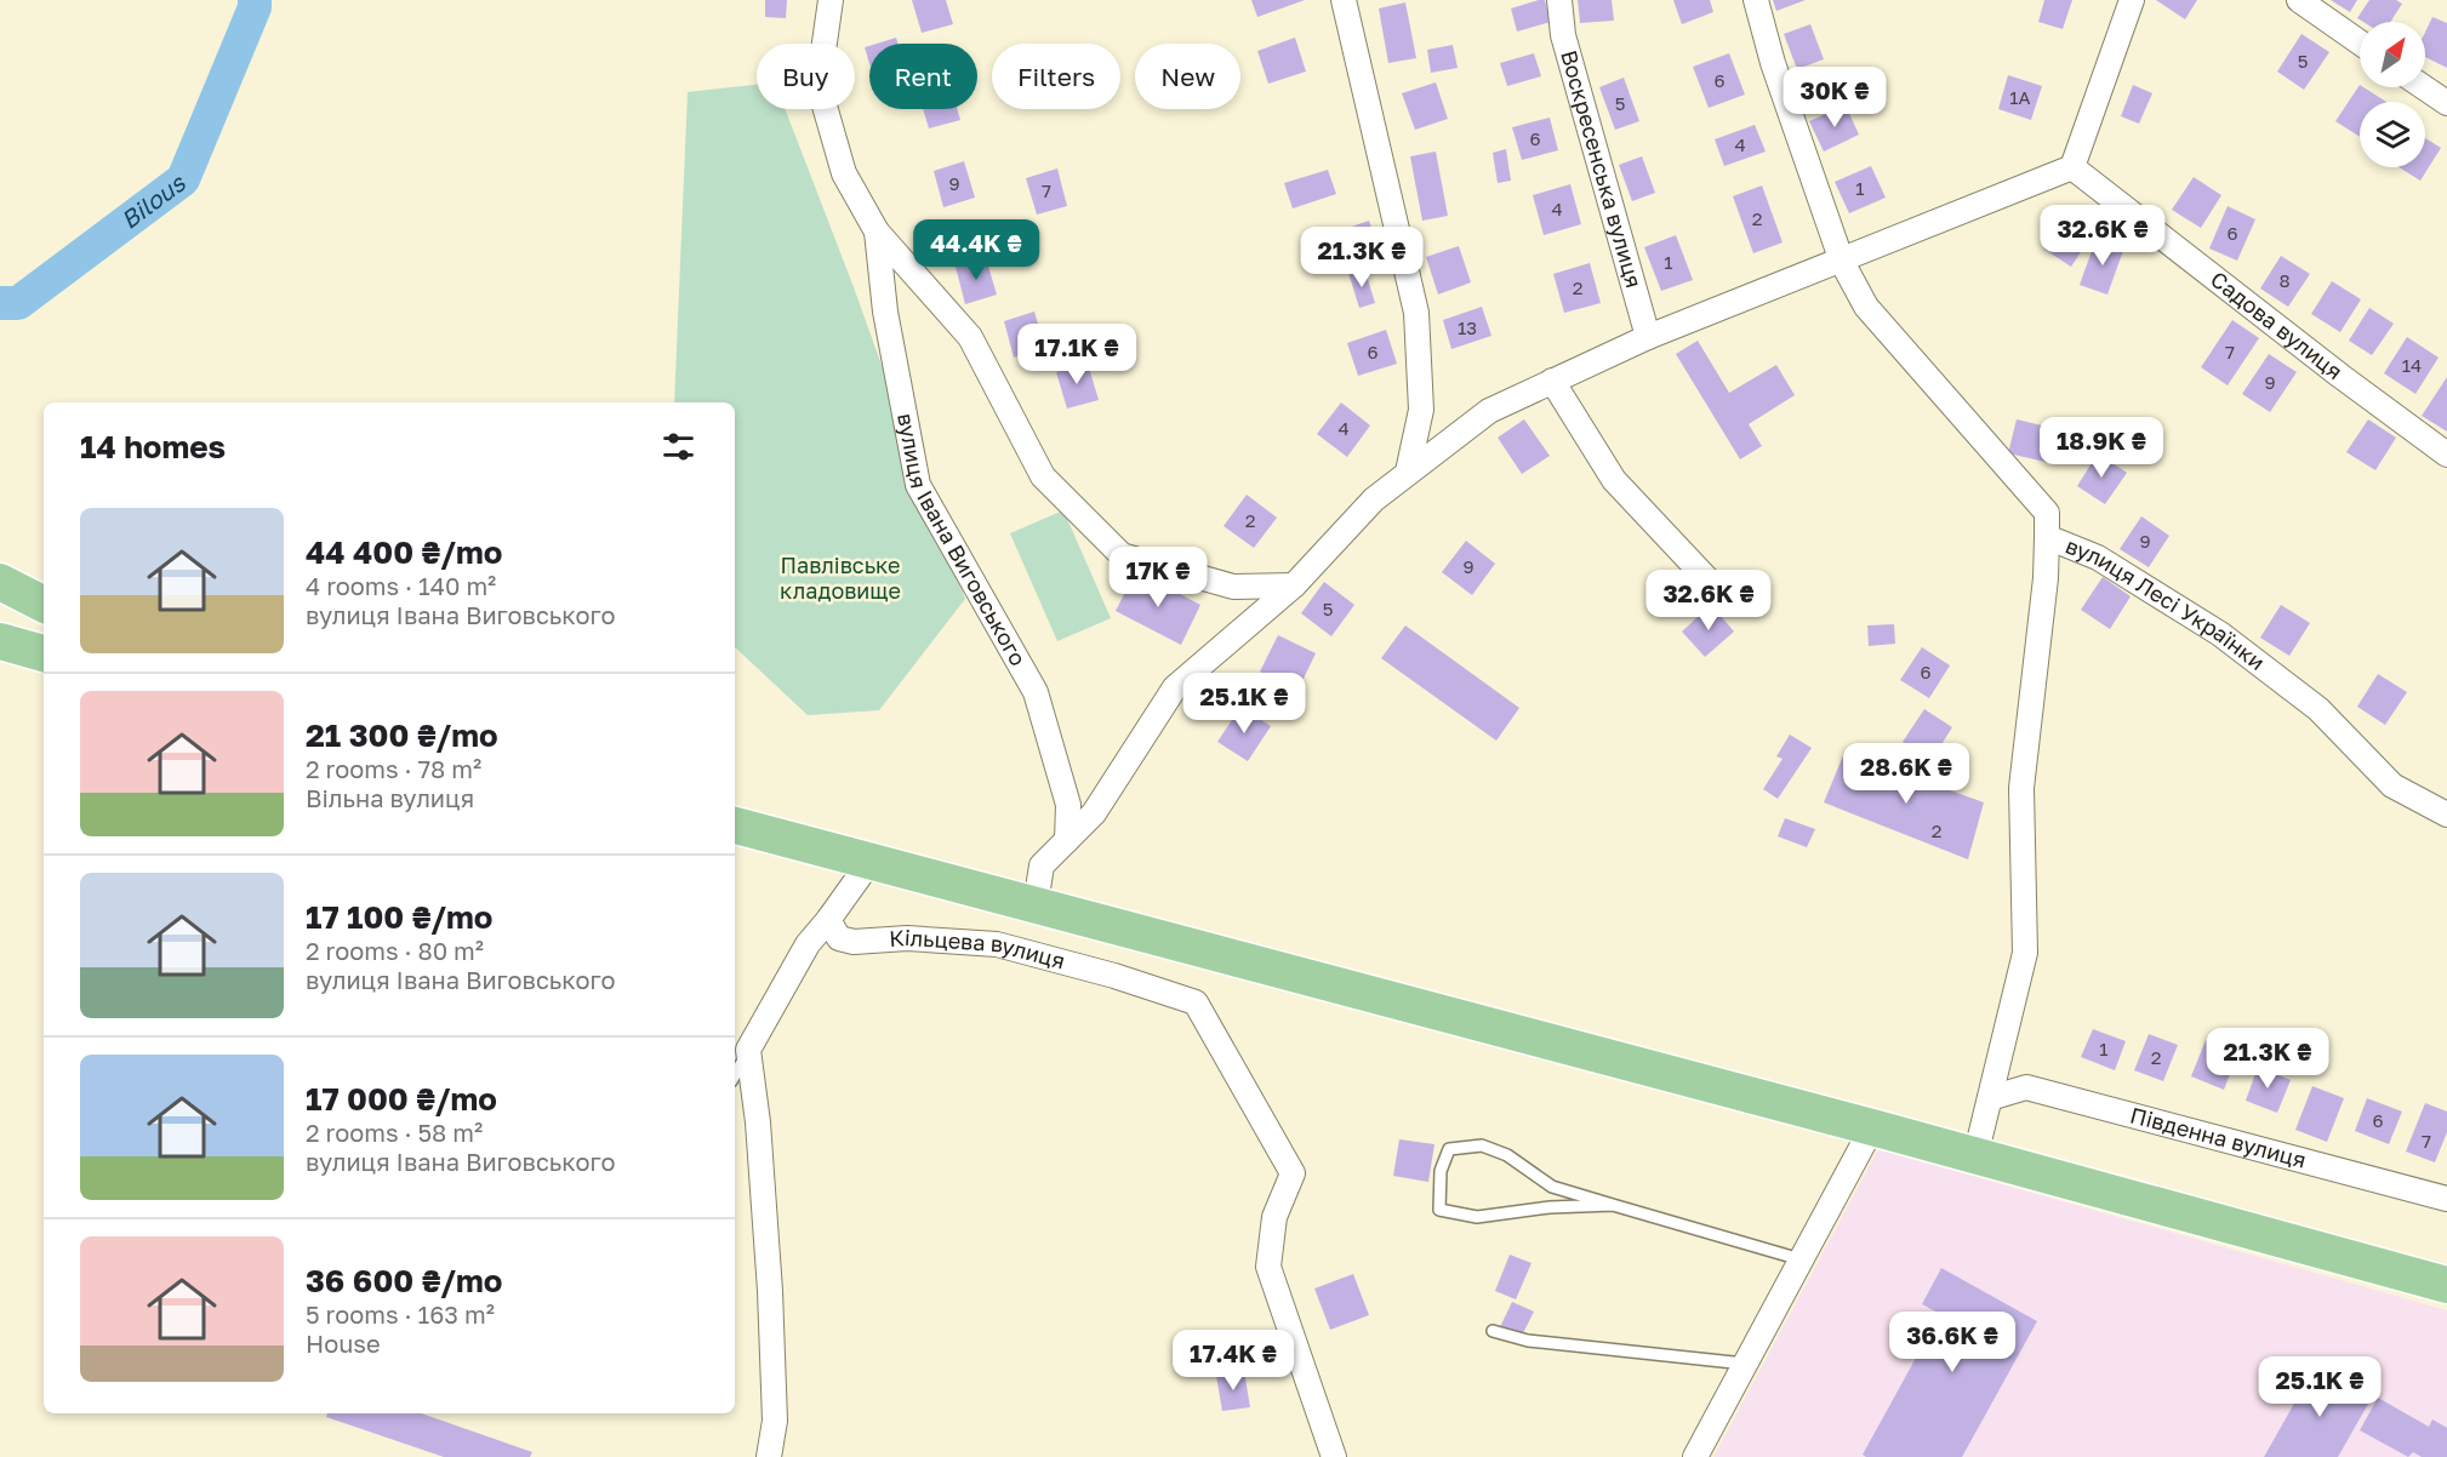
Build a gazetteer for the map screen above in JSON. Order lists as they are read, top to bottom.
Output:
{
  "streets": {
    "street": [
      "Воскресенська вулиця",
      "Садова вулиця",
      "вулиця Івана Виговського",
      "вулиця Лесі Українки",
      "Кільцева вулиця",
      "Південна вулиця"
    ]
  },
  "water": ["Bilous"],
  "parks": ["Павлівське кладовище"],
  "house_numbers": [
    "5",
    "6",
    "1А",
    "5",
    "6",
    "4",
    "9",
    "1",
    "7",
    "4",
    "2",
    "6",
    "1",
    "8",
    "2",
    "13",
    "6",
    "7",
    "14",
    "9",
    "4",
    "2",
    "9",
    "9",
    "5",
    "6",
    "2",
    "1",
    "2",
    "6",
    "7"
  ],
  "north": "top right",
  "page": {
    "chip": [
      "Buy",
      "Rent",
      "Filters",
      "New"
    ],
    "price": [
      "30K ₴",
      "32.6K ₴",
      "44.4K ₴",
      "21.3K ₴",
      "17.1K ₴",
      "18.9K ₴",
      "17K ₴",
      "32.6K ₴",
      "25.1K ₴",
      "28.6K ₴",
      "21.3K ₴",
      "36.6K ₴",
      "17.4K ₴",
      "25.1K ₴"
    ],
    "heading": "14 homes",
    "list": [
      {
        "name": "44 400 ₴/mo",
        "note": "4 rooms · 140 m² · вулиця Івана Виговського"
      },
      {
        "name": "21 300 ₴/mo",
        "note": "2 rooms · 78 m² · Вільна вулиця"
      },
      {
        "name": "17 100 ₴/mo",
        "note": "2 rooms · 80 m² · вулиця Івана Виговського"
      },
      {
        "name": "17 000 ₴/mo",
        "note": "2 rooms · 58 m² · вулиця Івана Виговського"
      },
      {
        "name": "36 600 ₴/mo",
        "note": "5 rooms · 163 m² · House"
      }
    ]
  }
}
